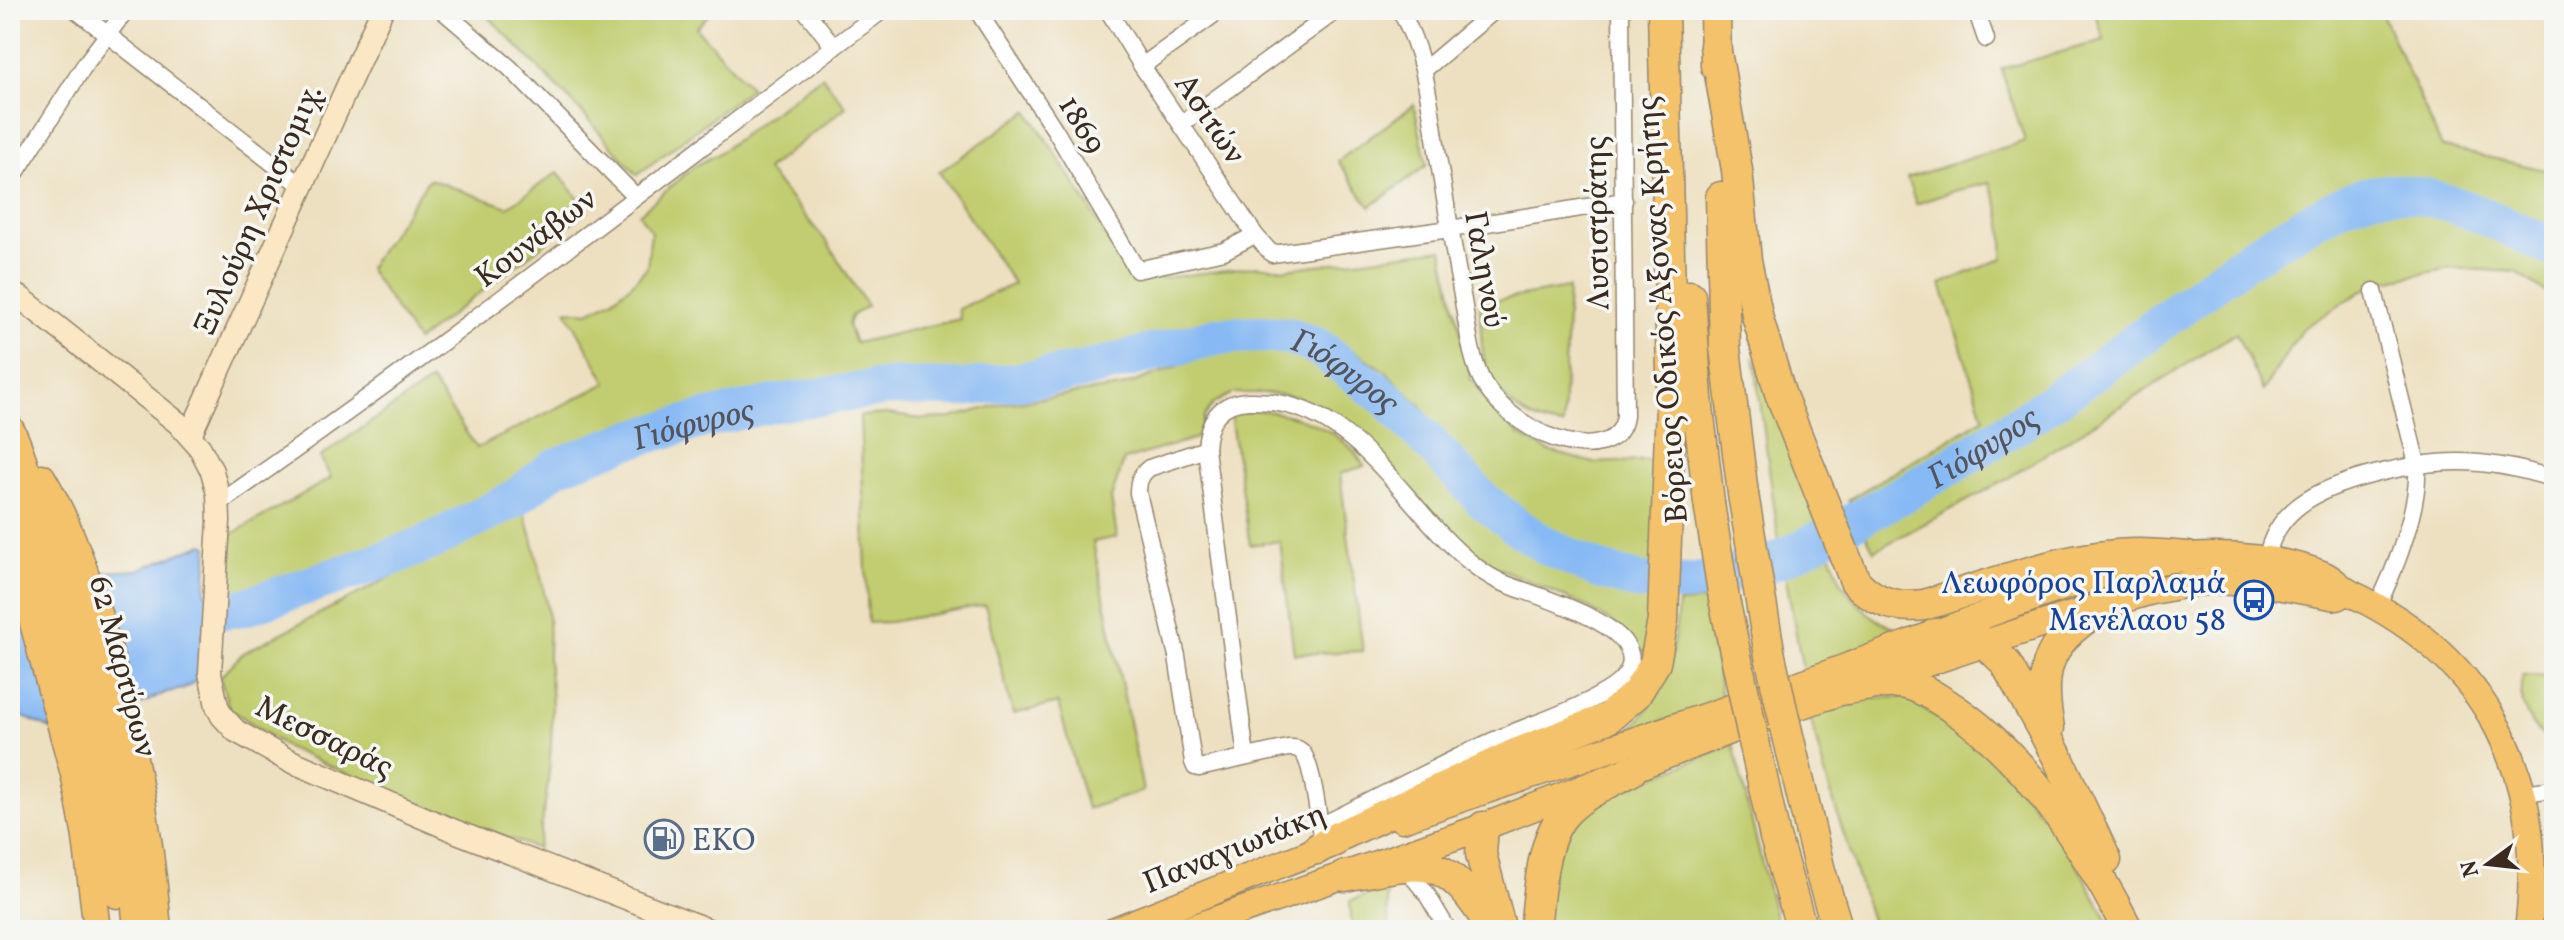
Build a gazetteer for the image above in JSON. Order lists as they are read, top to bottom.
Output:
{
  "streets": {
    "highway": ["Βόρειος Οδικός Άξονας Κρήτης"],
    "main road": ["62 Μαρτύρων", "Παναγιωτάκη"],
    "street": [
      "Ασιτών",
      "1869",
      "Ξυλούρη Χριστομιχ.",
      "Λυσιστράτης",
      "Κουνάβων",
      "Γαληνού",
      "Μεσσαράς"
    ]
  },
  "crossings": [
    ["Ασιτών", "1869"],
    ["Ασιτών", "Γαληνού"],
    ["Ξυλούρη Χριστομιχ.", "Μεσσαράς"],
    ["Λυσιστράτης", "Γαληνού"],
    ["Κουνάβων", "Μεσσαράς"]
  ],
  "water": ["Γιόφυρος"],
  "places": {
    "bus stop": ["Λεωφόρος Παρλαμά Μενέλαου 58"],
    "fuel station": ["ΕΚΟ"]
  },
  "north": "left"
}
